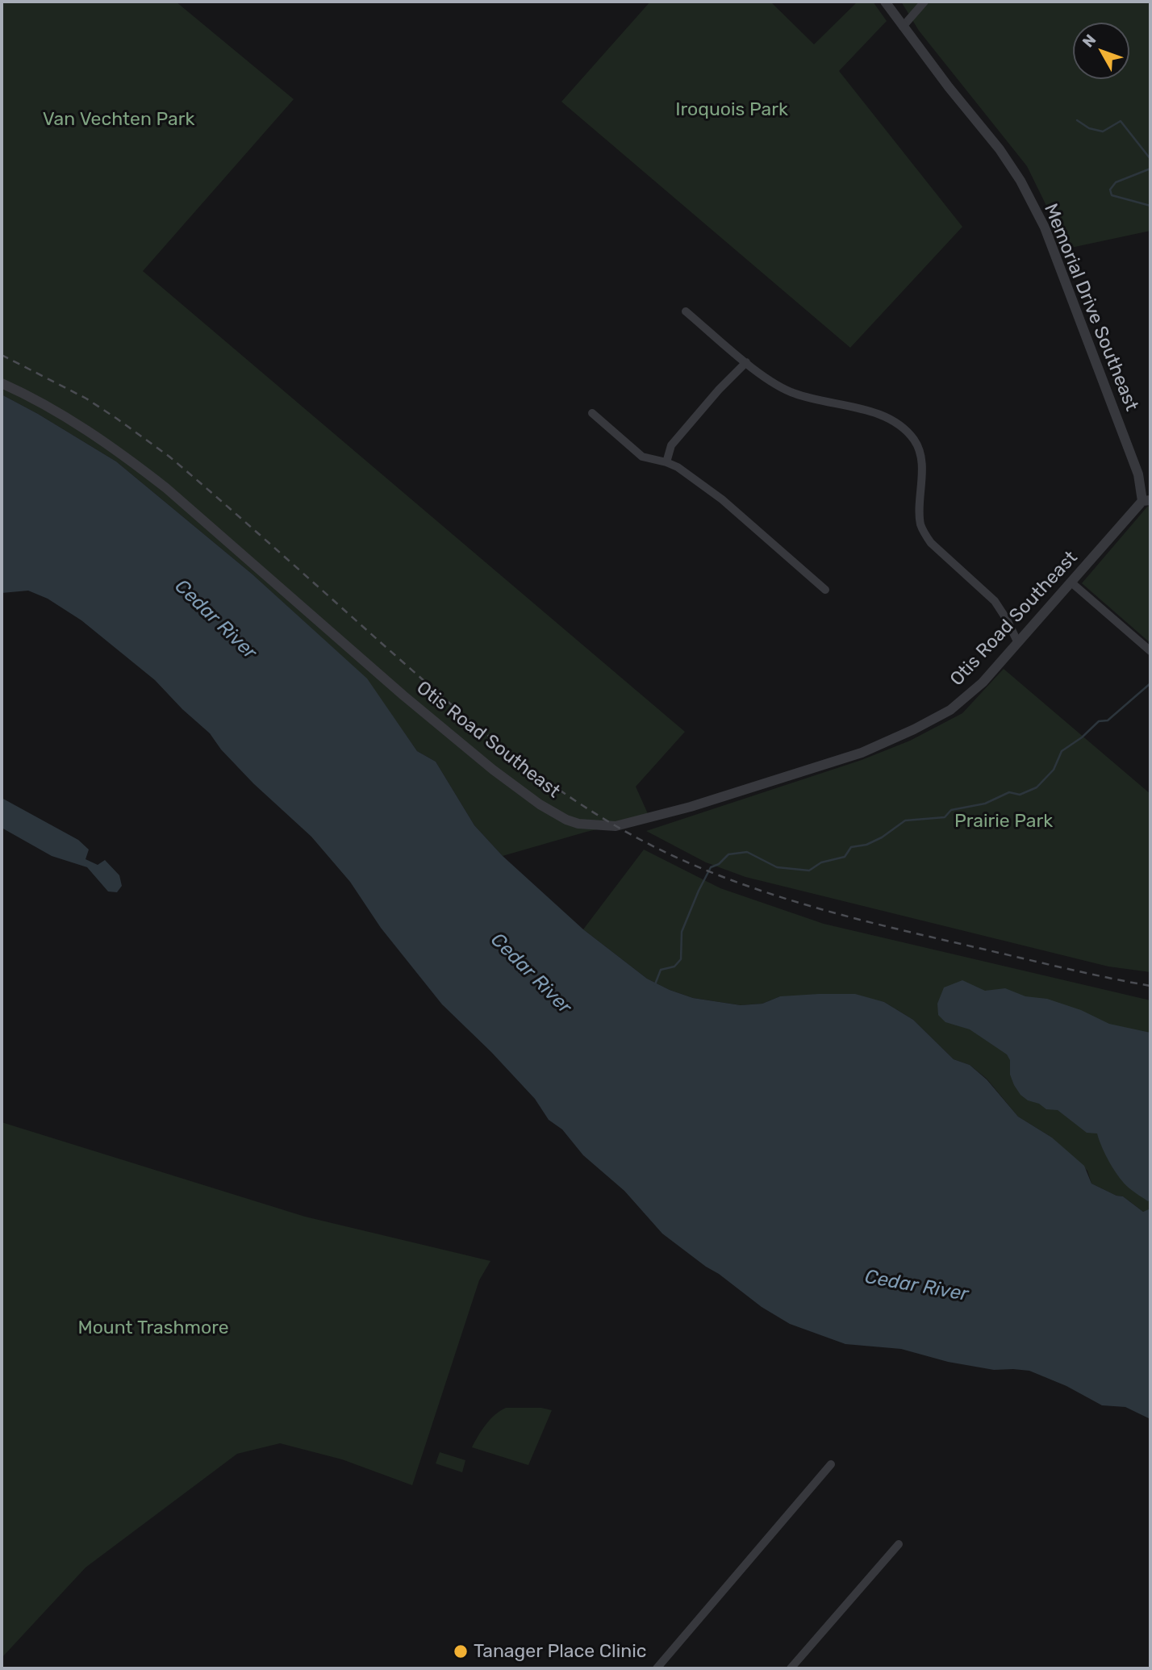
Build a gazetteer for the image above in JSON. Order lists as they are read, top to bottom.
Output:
{
  "streets": {
    "street": ["Memorial Drive Southeast", "Otis Road Southeast"]
  },
  "crossings": [
    ["Memorial Drive Southeast", "Otis Road Southeast"]
  ],
  "water": ["Cedar River"],
  "parks": [
    "Iroquois Park",
    "Van Vechten Park",
    "Prairie Park",
    "Mount Trashmore"
  ],
  "places": ["Tanager Place Clinic"],
  "north": "top left"
}
